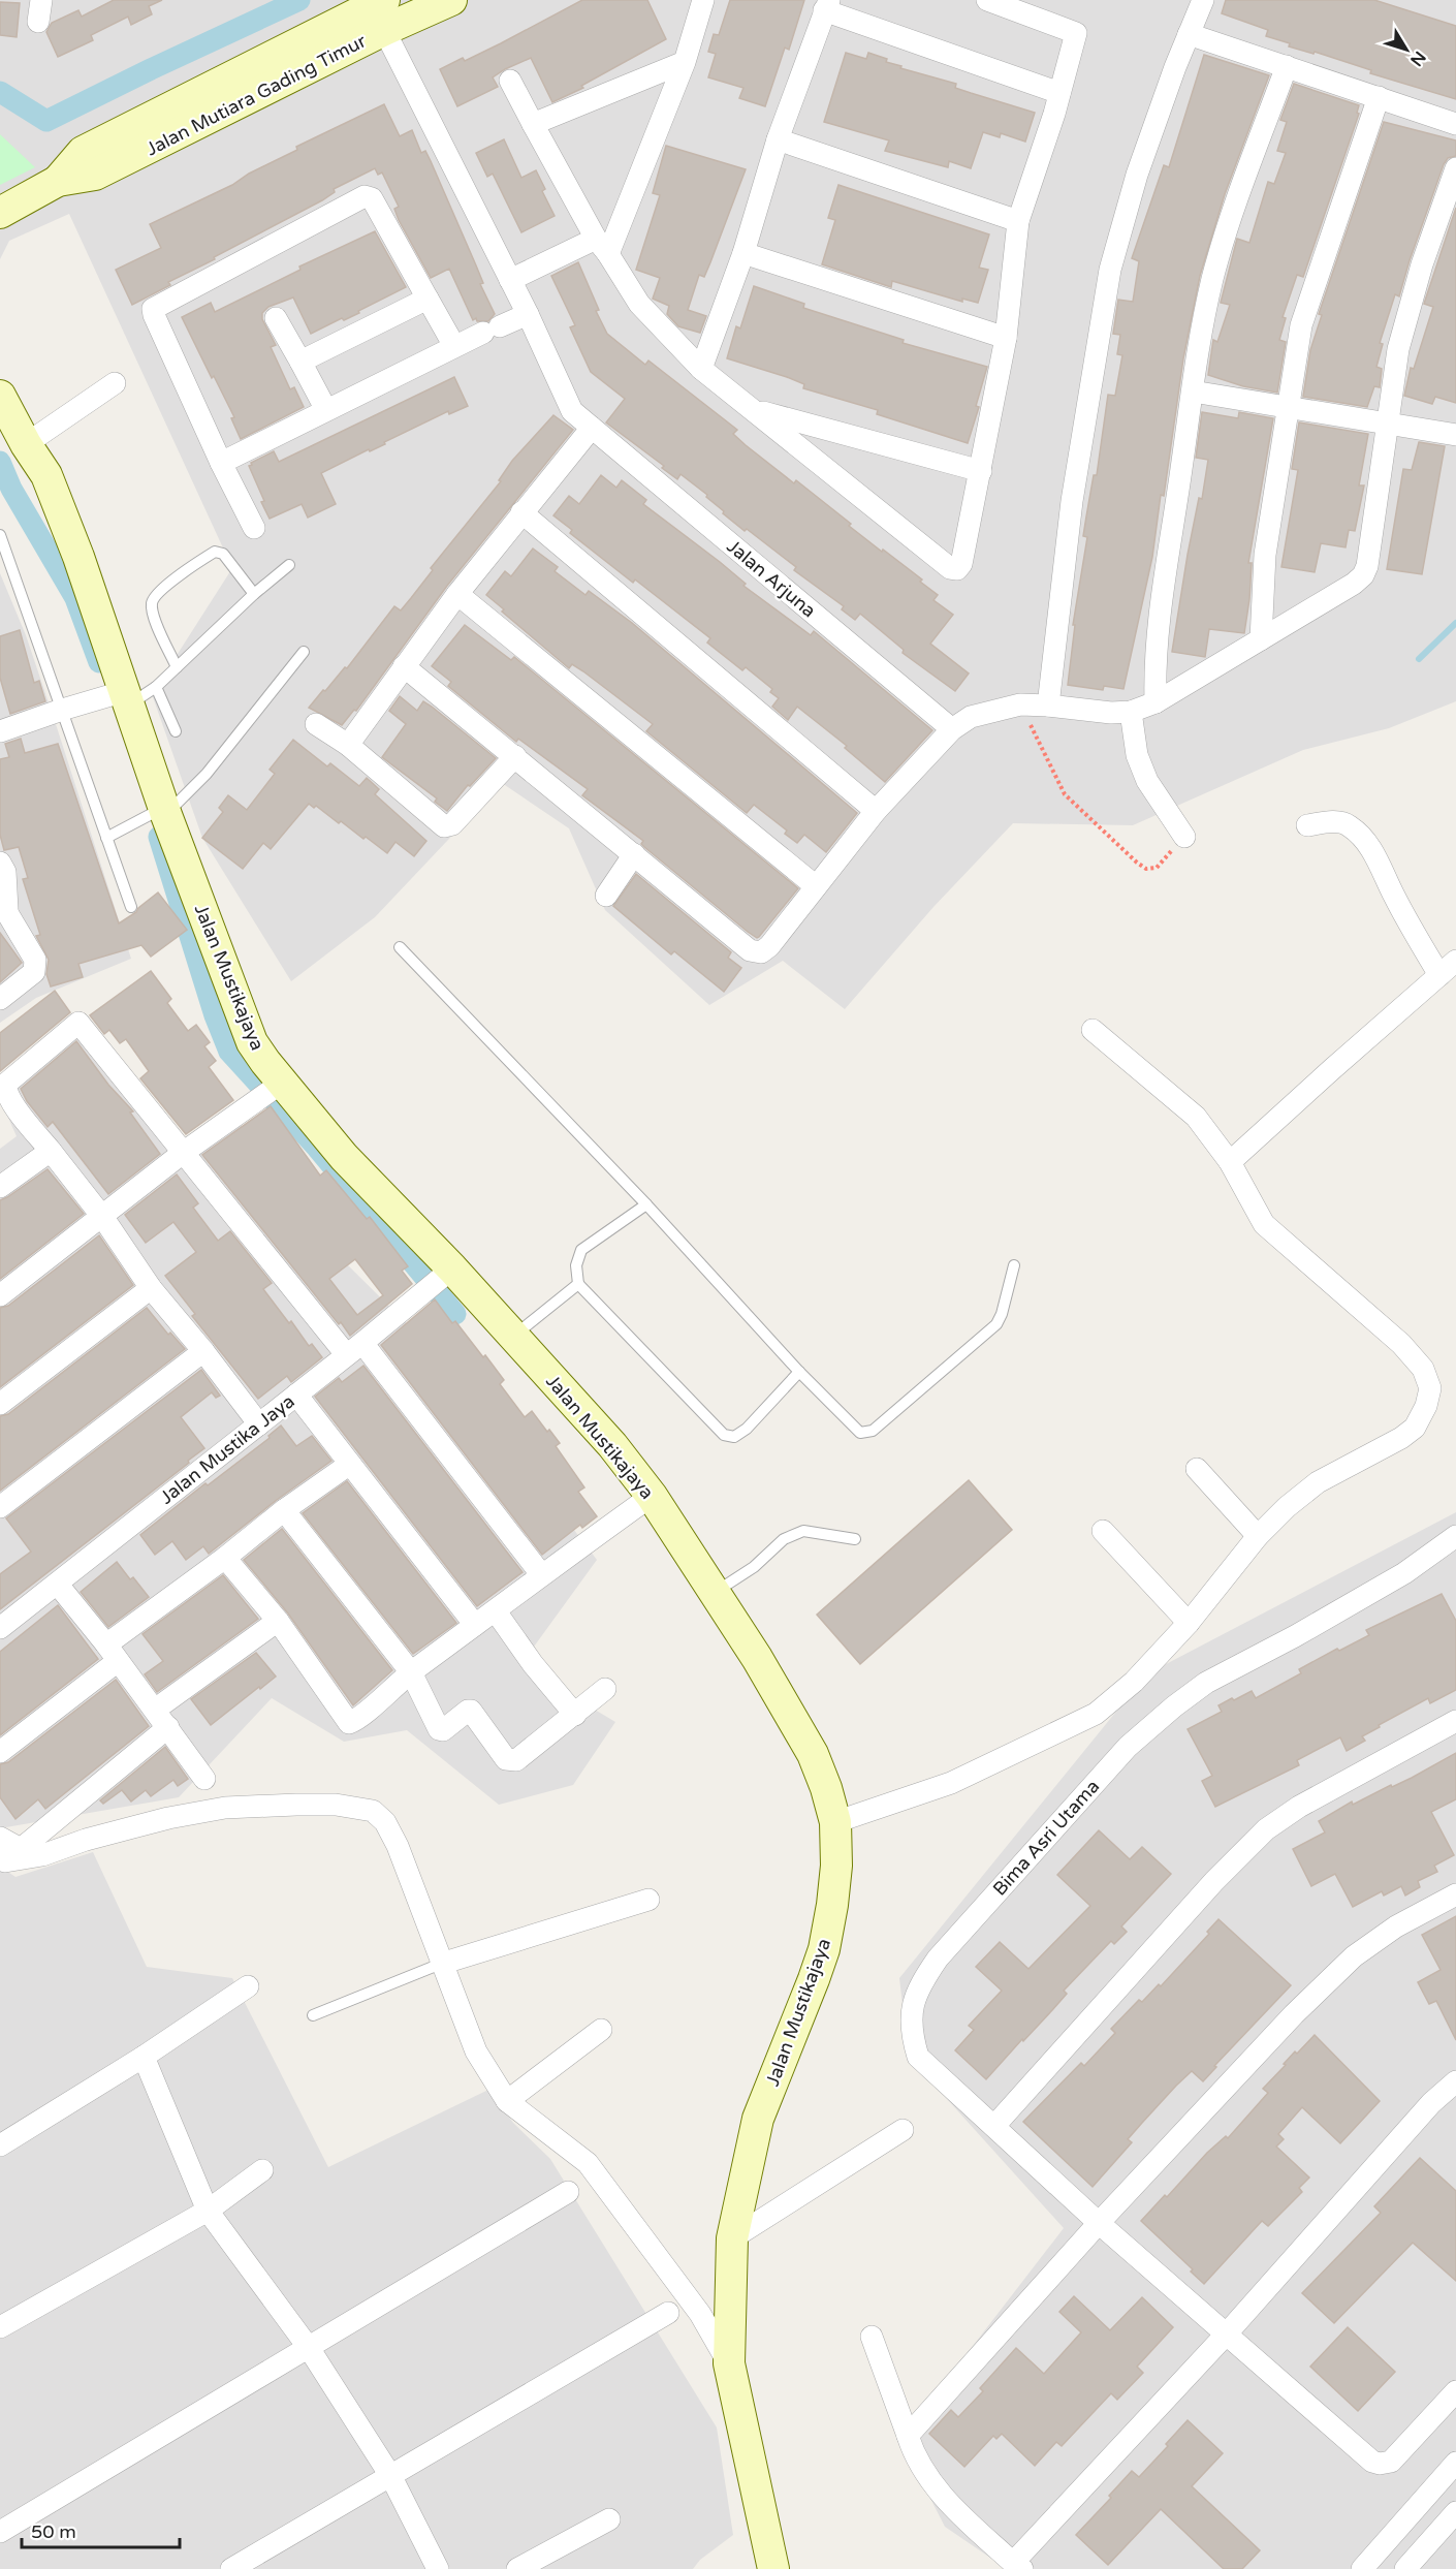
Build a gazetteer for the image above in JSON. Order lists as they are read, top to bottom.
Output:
{
  "streets": {
    "main road": ["Jalan Mutiara Gading Timur", "Jalan Mustikajaya"],
    "street": ["Jalan Arjuna", "Jalan Mustika Jaya", "Bima Asri Utama"]
  },
  "crossings": [
    ["Jalan Mutiara Gading Timur", "Jalan Arjuna"],
    ["Jalan Mustikajaya", "Jalan Mustika Jaya"]
  ],
  "scale_bar": "50 m",
  "north": "bottom right"
}
